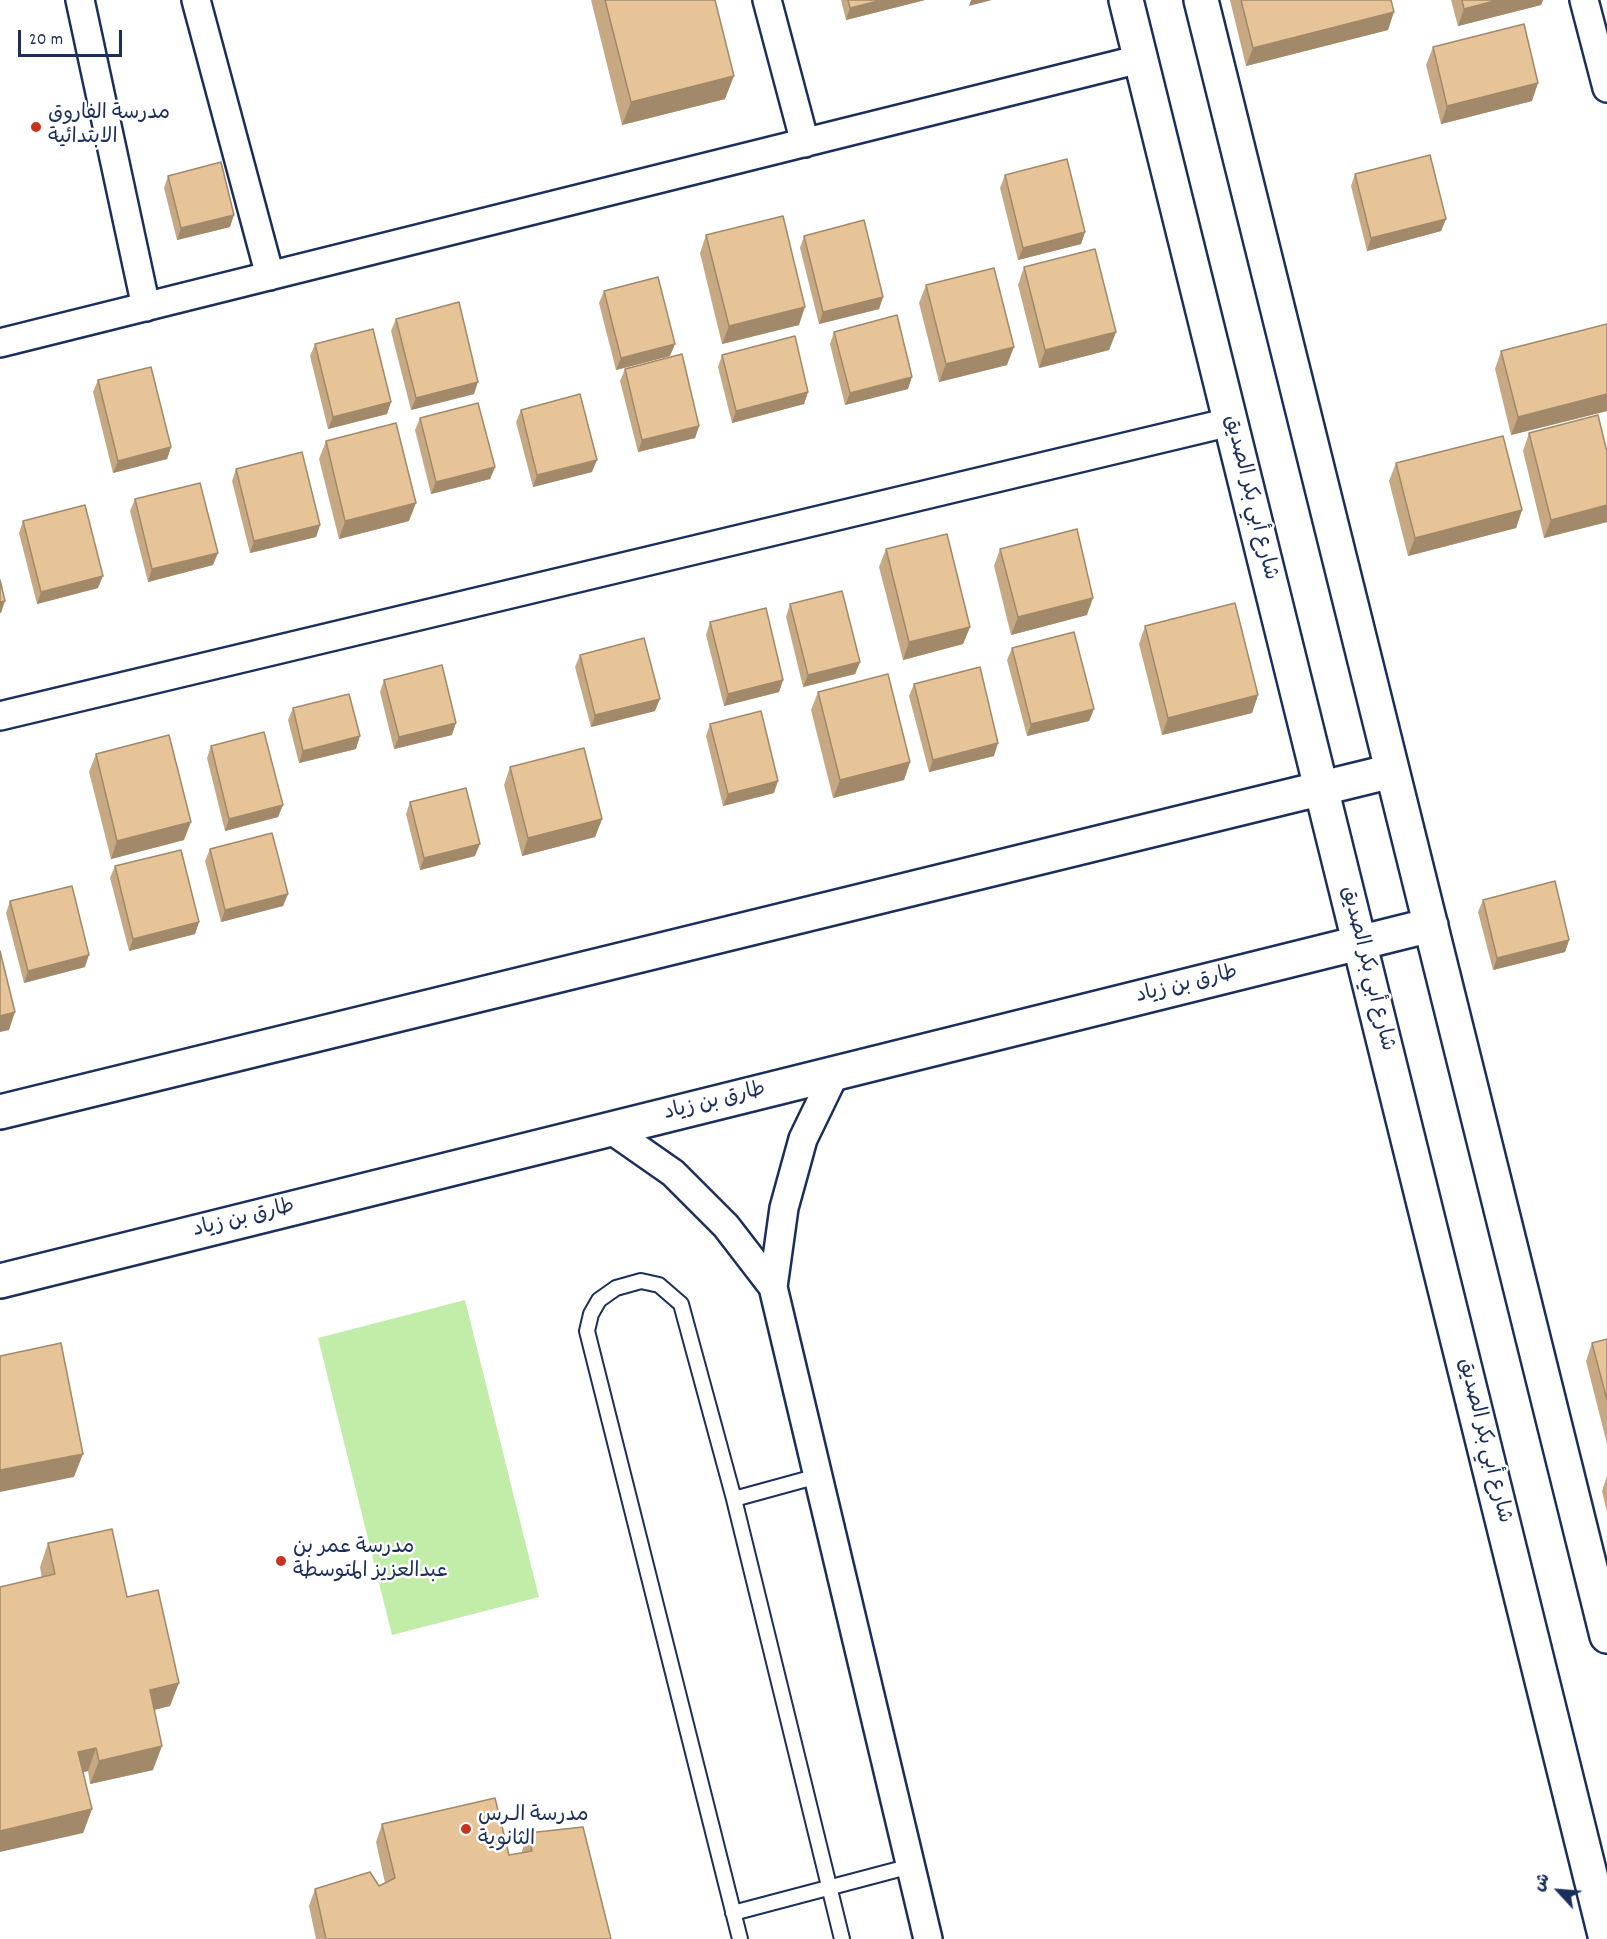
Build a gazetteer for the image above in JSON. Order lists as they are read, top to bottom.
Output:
{
  "streets": {
    "street": ["شارع أبي بكر الصديق", "طارق بن زياد"]
  },
  "crossings": [
    ["شارع أبي بكر الصديق", "طارق بن زياد"]
  ],
  "places": ["مدرسة الفاروق الابتدائية", "مدرسة عمر بن عبدالعزيز المتوسطة", "مدرسة الـرس الثانوية"],
  "scale_bar": "20 m",
  "north": "top left"
}
